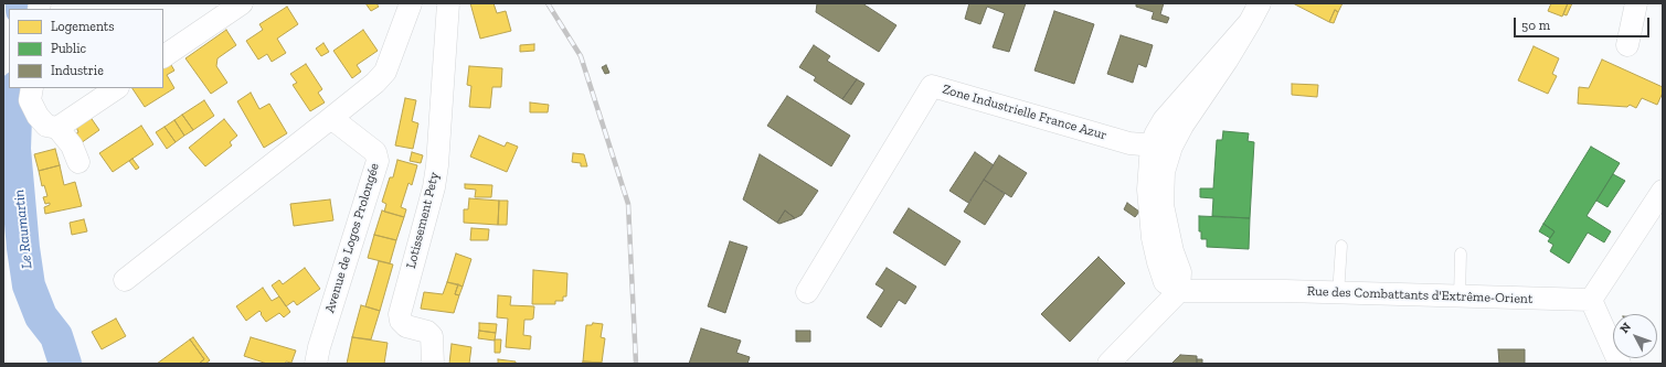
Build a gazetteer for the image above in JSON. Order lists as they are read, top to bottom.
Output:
{
  "streets": {
    "street": [
      "Zone Industrielle France Azur",
      "Lotissement Pety",
      "Avenue de Logos Prolongée",
      "Rue des Combattants d'Extrême-Orient"
    ]
  },
  "water": ["Le Raumartin"],
  "legend": ["Logements", "Public", "Industrie"],
  "scale_bar": "50 m",
  "north": "top left"
}
